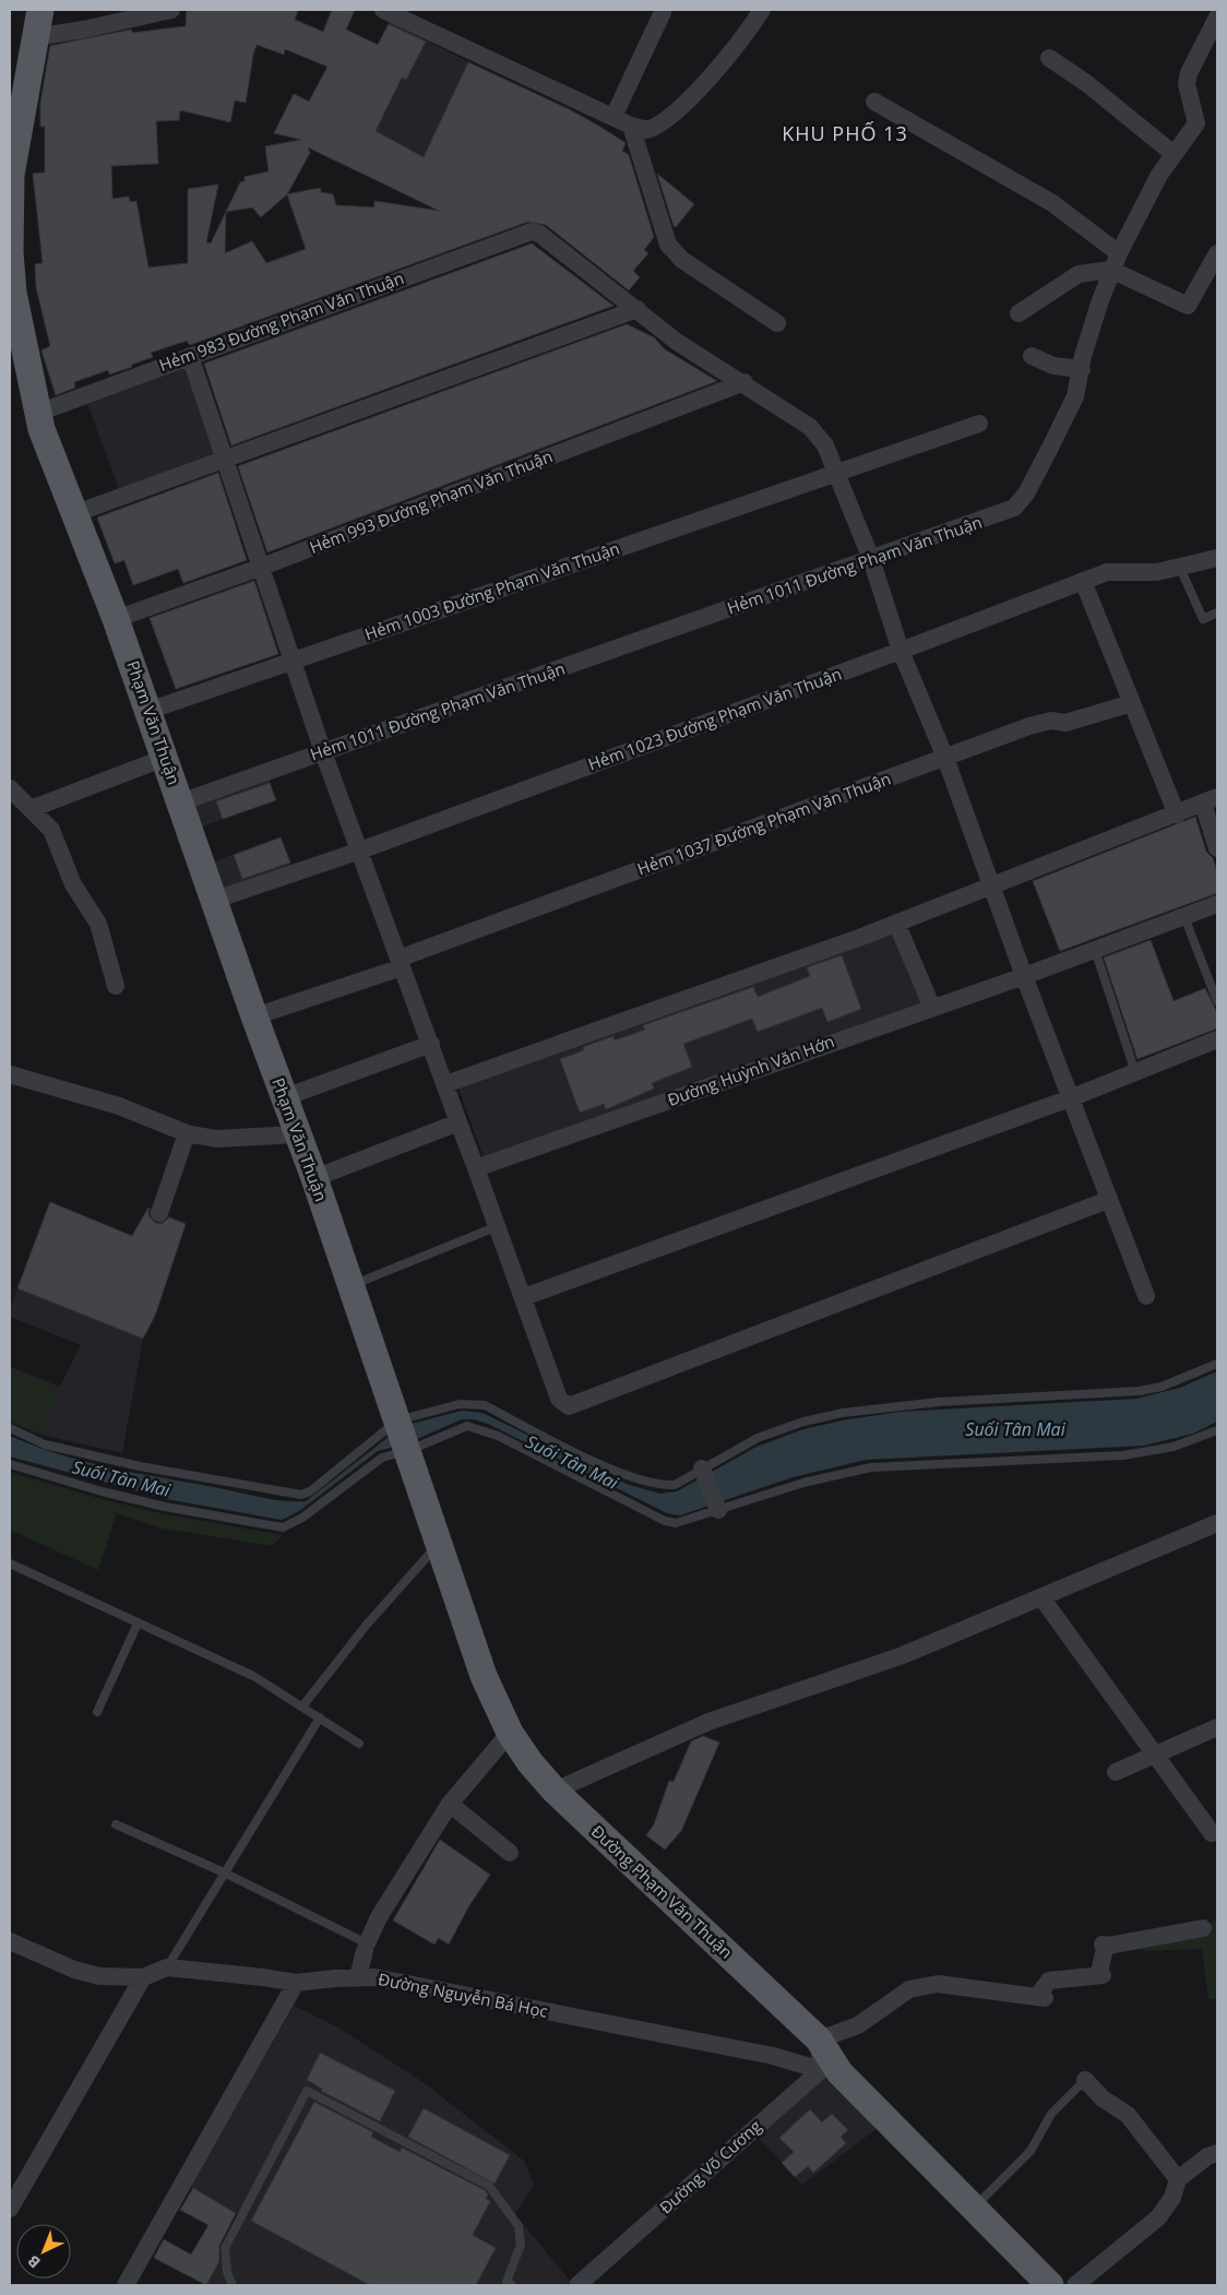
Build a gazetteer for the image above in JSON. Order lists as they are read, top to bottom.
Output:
{
  "streets": {
    "main road": ["Phạm Văn Thuận", "Đường Phạm Văn Thuận"],
    "street": [
      "Hẻm 983 Đường Phạm Văn Thuận",
      "Hẻm 993 Đường Phạm Văn Thuận",
      "Hẻm 1011 Đường Phạm Văn Thuận",
      "Hẻm 1003 Đường Phạm Văn Thuận",
      "Hẻm 1023 Đường Phạm Văn Thuận",
      "Hẻm 1037 Đường Phạm Văn Thuận",
      "Đường Huỳnh Văn Hớn",
      "Đường Nguyễn Bá Học",
      "Đường Võ Cương"
    ]
  },
  "crossings": [
    ["Hẻm 983 Đường Phạm Văn Thuận", "Phạm Văn Thuận"],
    ["Hẻm 993 Đường Phạm Văn Thuận", "Phạm Văn Thuận"],
    ["Hẻm 1011 Đường Phạm Văn Thuận", "Phạm Văn Thuận"],
    ["Hẻm 1003 Đường Phạm Văn Thuận", "Phạm Văn Thuận"],
    ["Hẻm 1023 Đường Phạm Văn Thuận", "Phạm Văn Thuận"],
    ["Phạm Văn Thuận", "Hẻm 1037 Đường Phạm Văn Thuận"],
    ["Phạm Văn Thuận", "Đường Phạm Văn Thuận"],
    ["Đường Nguyễn Bá Học", "Đường Võ Cương"]
  ],
  "districts": ["KHU PHỐ 13"],
  "water": ["Suối Tân Mai"],
  "north": "bottom left"
}
